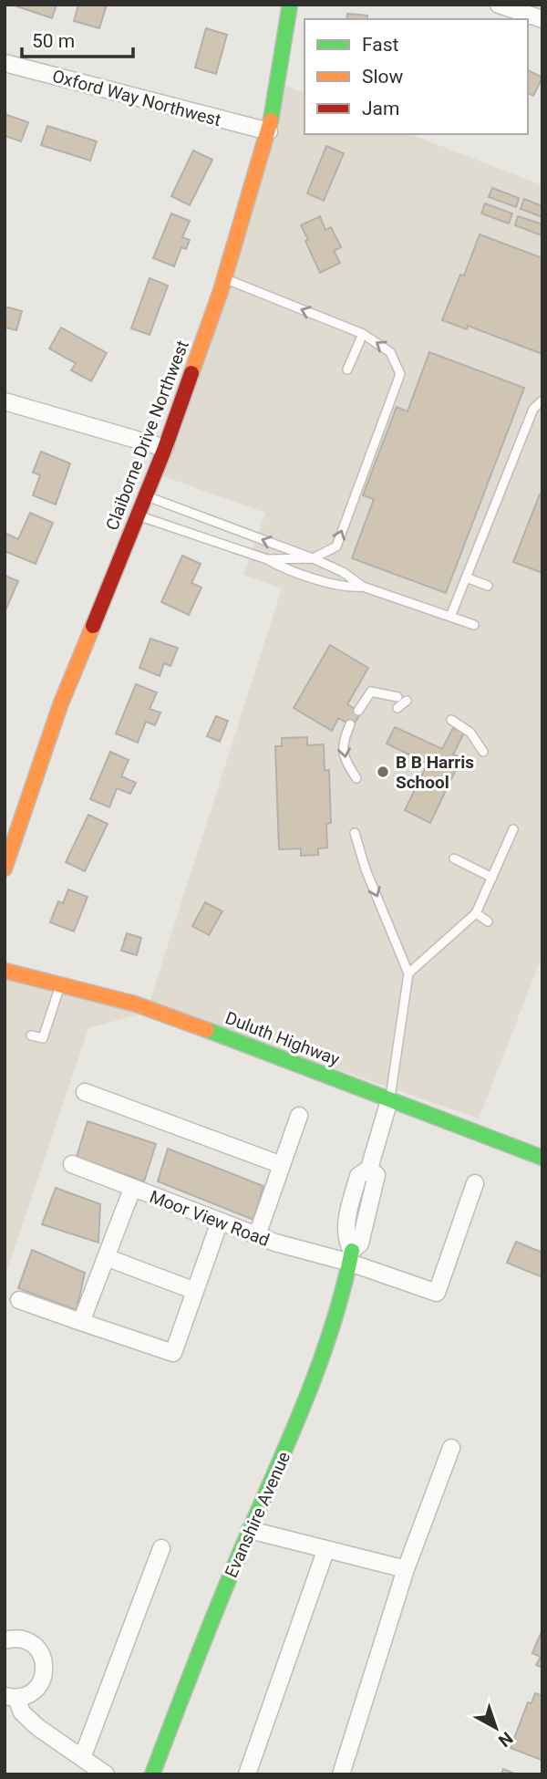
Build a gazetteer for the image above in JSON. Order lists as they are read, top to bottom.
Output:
{
  "streets": {
    "street": [
      "Oxford Way Northwest",
      "Claiborne Drive Northwest",
      "Duluth Highway",
      "Moor View Road",
      "Evanshire Avenue"
    ]
  },
  "crossings": [
    ["Oxford Way Northwest", "Claiborne Drive Northwest"],
    ["Duluth Highway", "Evanshire Avenue"],
    ["Moor View Road", "Evanshire Avenue"]
  ],
  "places": ["B B Harris School"],
  "legend": ["Fast", "Slow", "Jam"],
  "scale_bar": "50 m",
  "north": "bottom right"
}
